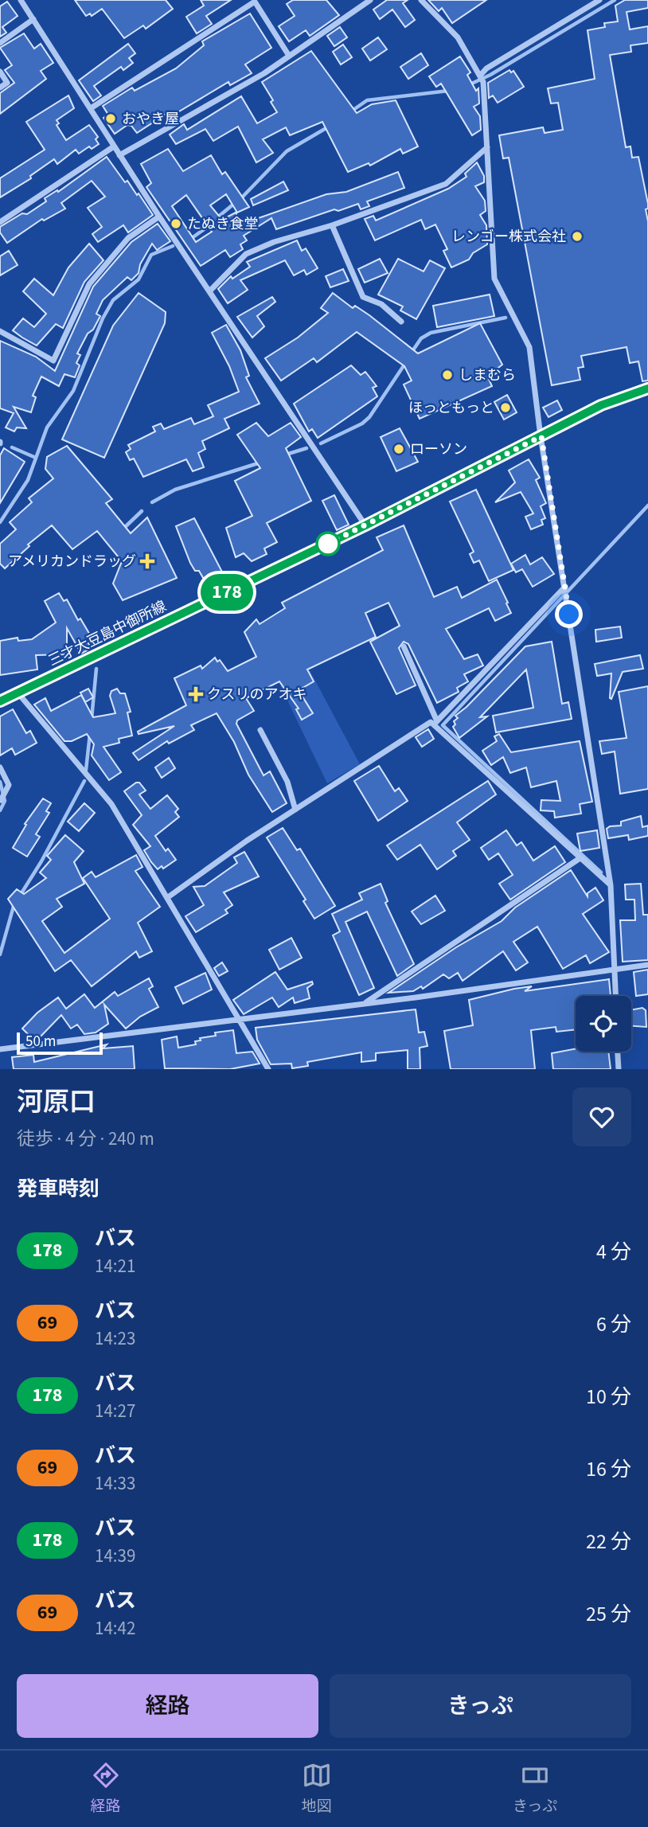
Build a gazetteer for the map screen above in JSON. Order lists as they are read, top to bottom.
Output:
{
  "streets": {
    "main road": ["三才大豆島中御所線"]
  },
  "places": {
    "other": [
      "おやき屋",
      "たぬき食堂",
      "レンゴー株式会社",
      "しまむら",
      "ほっともっと",
      "ローソン"
    ],
    "health": ["アメリカンドラッグ", "クスリのアオキ"]
  },
  "lines": ["bus line 178"],
  "scale_bar": "50 m",
  "page": {
    "on_map": "178",
    "scale": "50 m",
    "heading": [
      ["河原口", "徒歩 · 4 分 · 240 m"],
      "発車時刻"
    ],
    "list": [
      {
        "mark": "178",
        "name": "バス",
        "note": "14:21",
        "value": "4 分"
      },
      {
        "mark": "69",
        "name": "バス",
        "note": "14:23",
        "value": "6 分"
      },
      {
        "mark": "178",
        "name": "バス",
        "note": "14:27",
        "value": "10 分"
      },
      {
        "mark": "69",
        "name": "バス",
        "note": "14:33",
        "value": "16 分"
      },
      {
        "mark": "178",
        "name": "バス",
        "note": "14:39",
        "value": "22 分"
      },
      {
        "mark": "69",
        "name": "バス",
        "note": "14:42",
        "value": "25 分"
      }
    ],
    "buttons": ["経路", "きっぷ"],
    "tabs": ["経路", "地図", "きっぷ"]
  }
}
